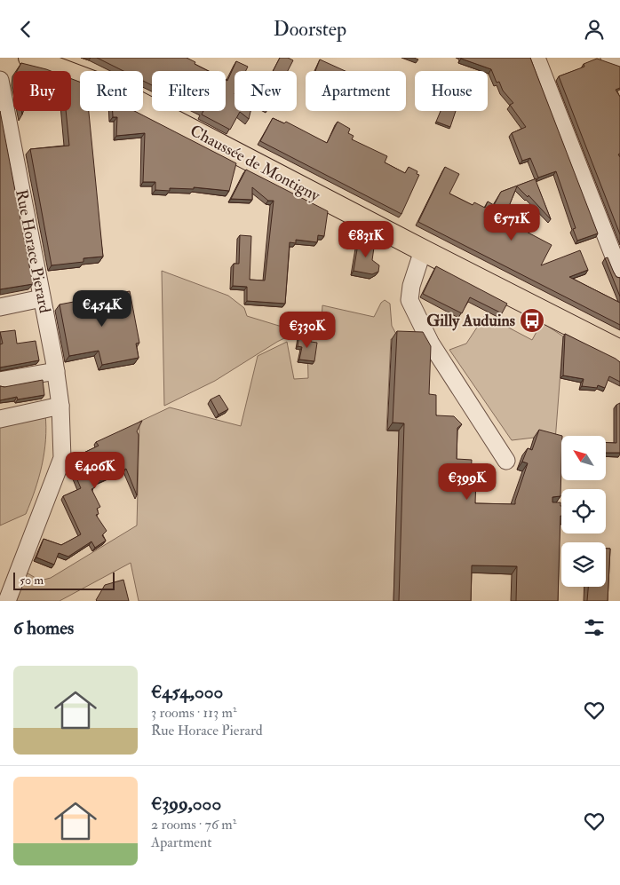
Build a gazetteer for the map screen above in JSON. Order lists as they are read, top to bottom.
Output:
{
  "streets": {
    "main road": ["Chaussée de Montigny"],
    "street": ["Rue Horace Pierard"]
  },
  "places": {
    "bus stop": ["Gilly Auduins"]
  },
  "scale_bar": "50 m",
  "north": "top left",
  "page": {
    "header": "Doorstep",
    "chip": [
      "Buy",
      "Rent",
      "Filters",
      "New",
      "Apartment",
      "House"
    ],
    "price": [
      "€571K",
      "€831K",
      "€454K",
      "€330K",
      "€406K",
      "€399K"
    ],
    "scale": "50 m",
    "heading": "6 homes",
    "list": [
      {
        "name": "€454,000",
        "note": "3 rooms · 113 m² · Rue Horace Pierard"
      },
      {
        "name": "€399,000",
        "note": "2 rooms · 76 m² · Apartment"
      }
    ]
  }
}
